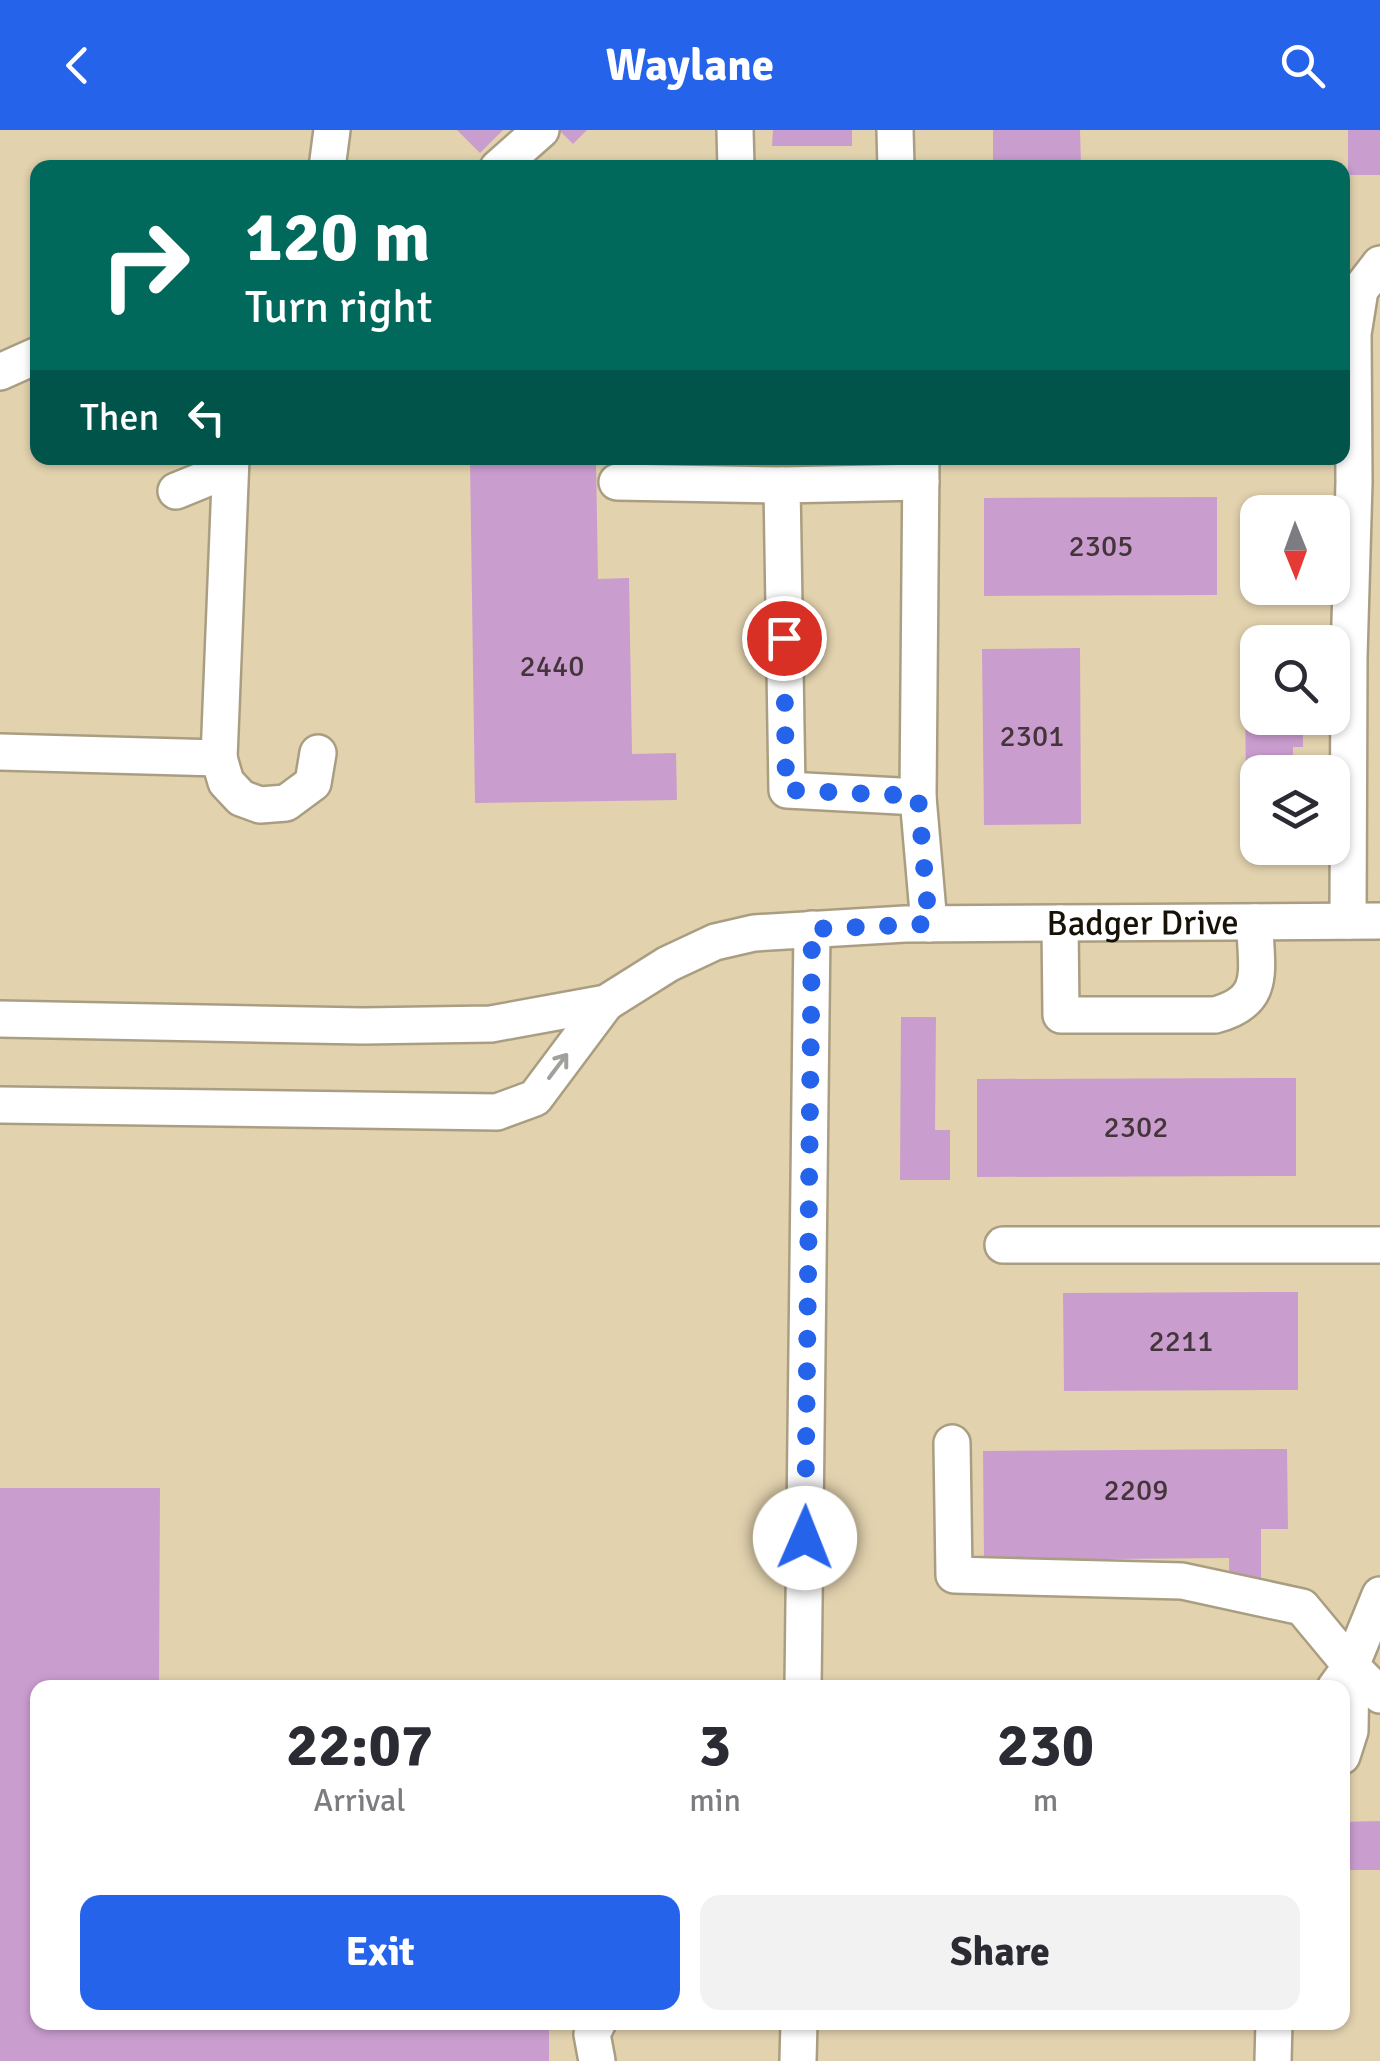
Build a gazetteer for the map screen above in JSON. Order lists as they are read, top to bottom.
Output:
{
  "streets": {
    "street": ["Badger Drive"]
  },
  "house_numbers": [
    "2305",
    "2440",
    "2301",
    "2302",
    "2211",
    "2209"
  ],
  "north": "bottom",
  "page": {
    "header": "Waylane",
    "turn": ["120 m", "Turn right"],
    "then": "Then",
    "eta": [
      "22:07",
      "Arrival",
      "3",
      "min",
      "230",
      "m"
    ],
    "buttons": ["Exit", "Share"]
  }
}
